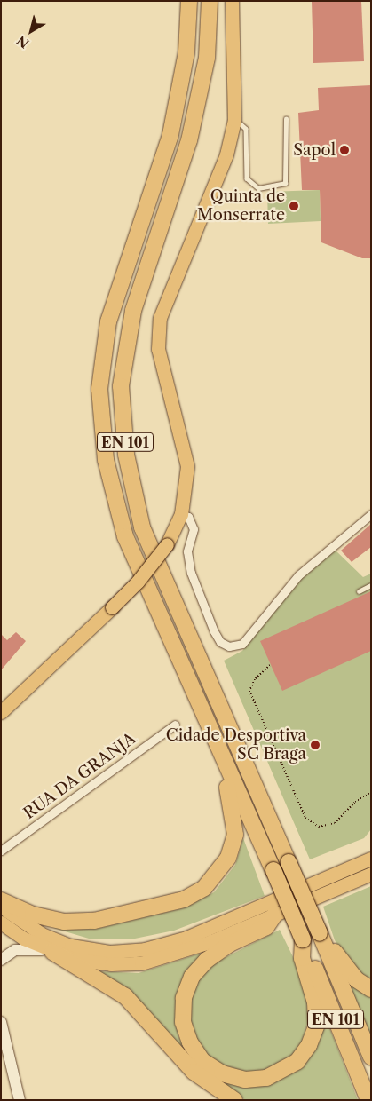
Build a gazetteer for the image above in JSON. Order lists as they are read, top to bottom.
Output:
{
  "streets": {
    "highway": ["EN 101"],
    "street": ["RUA DA GRANJA"]
  },
  "places": ["Sapol", "Quinta de Monserrate", "Cidade Desportiva SC Braga"],
  "north": "bottom left"
}
